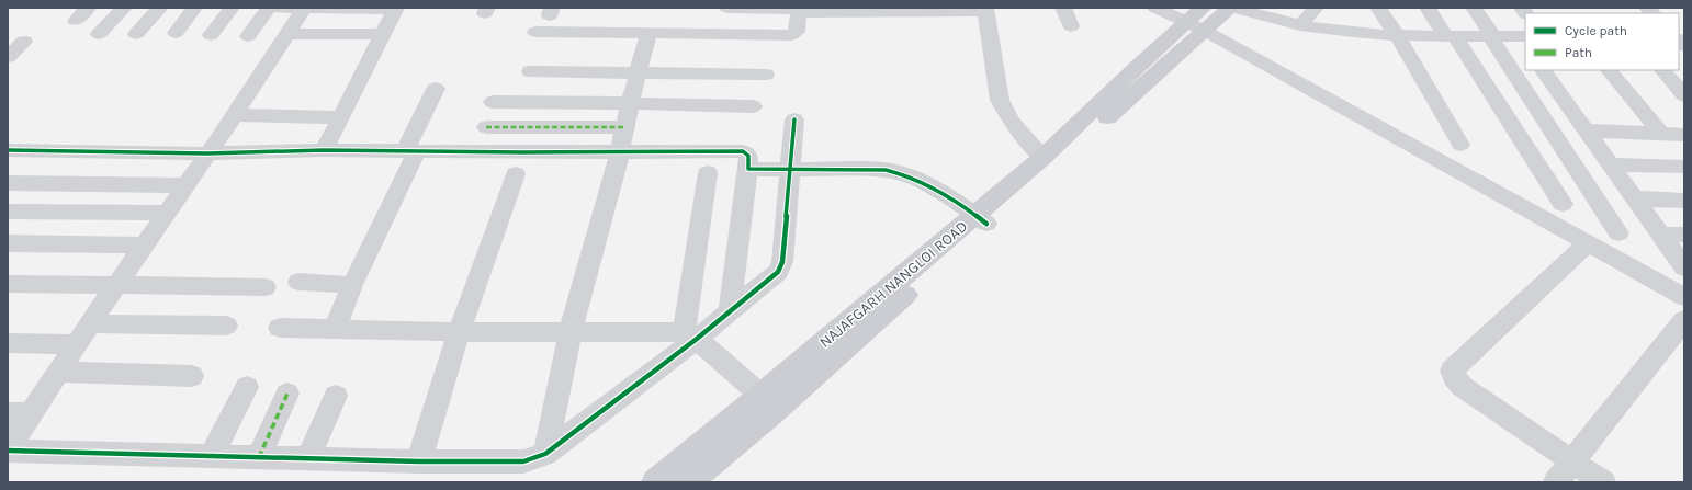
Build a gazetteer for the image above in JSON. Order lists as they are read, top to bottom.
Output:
{
  "streets": {
    "main road": ["NAJAFGARH NANGLOI ROAD"]
  },
  "legend": ["Cycle path", "Path"]
}
